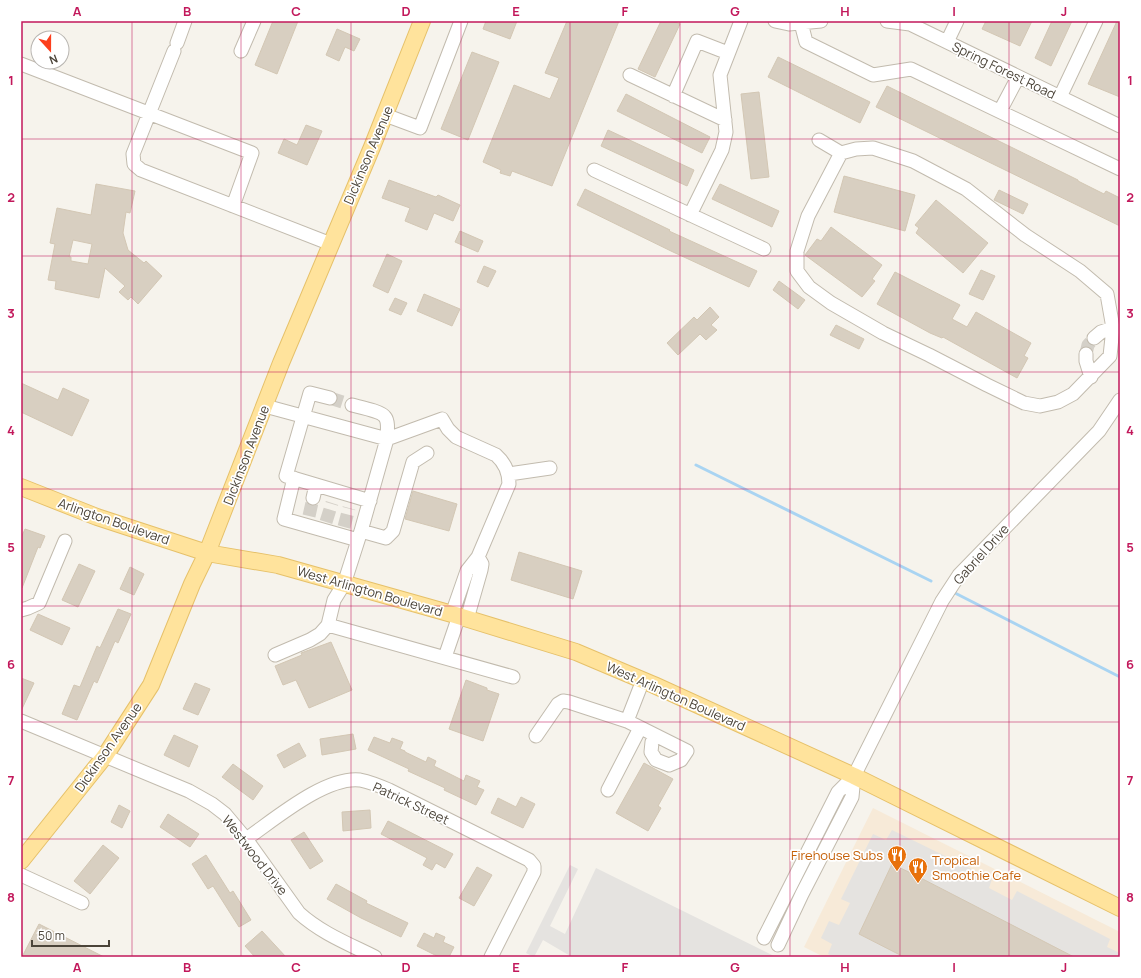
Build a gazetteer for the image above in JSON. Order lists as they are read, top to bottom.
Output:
{
  "streets": {
    "main road": ["Dickinson Avenue", "Arlington Boulevard", "West Arlington Boulevard"],
    "street": [
      "Spring Forest Road",
      "Gabriel Drive",
      "Patrick Street",
      "Westwood Drive"
    ]
  },
  "crossings": [
    ["Dickinson Avenue", "Arlington Boulevard"],
    ["Dickinson Avenue", "West Arlington Boulevard"],
    ["Dickinson Avenue", "Westwood Drive"],
    ["Arlington Boulevard", "West Arlington Boulevard"],
    ["Gabriel Drive", "West Arlington Boulevard"],
    ["Patrick Street", "Westwood Drive"]
  ],
  "places": {
    "restaurant": ["Firehouse Subs", "Tropical Smoothie Cafe"]
  },
  "scale_bar": "50 m",
  "north": "bottom",
  "grid": {
    "columns": [
      "A",
      "B",
      "C",
      "D",
      "E",
      "F",
      "G",
      "H",
      "I",
      "J"
    ],
    "rows": [
      "1",
      "2",
      "3",
      "4",
      "5",
      "6",
      "7",
      "8"
    ]
  }
}
